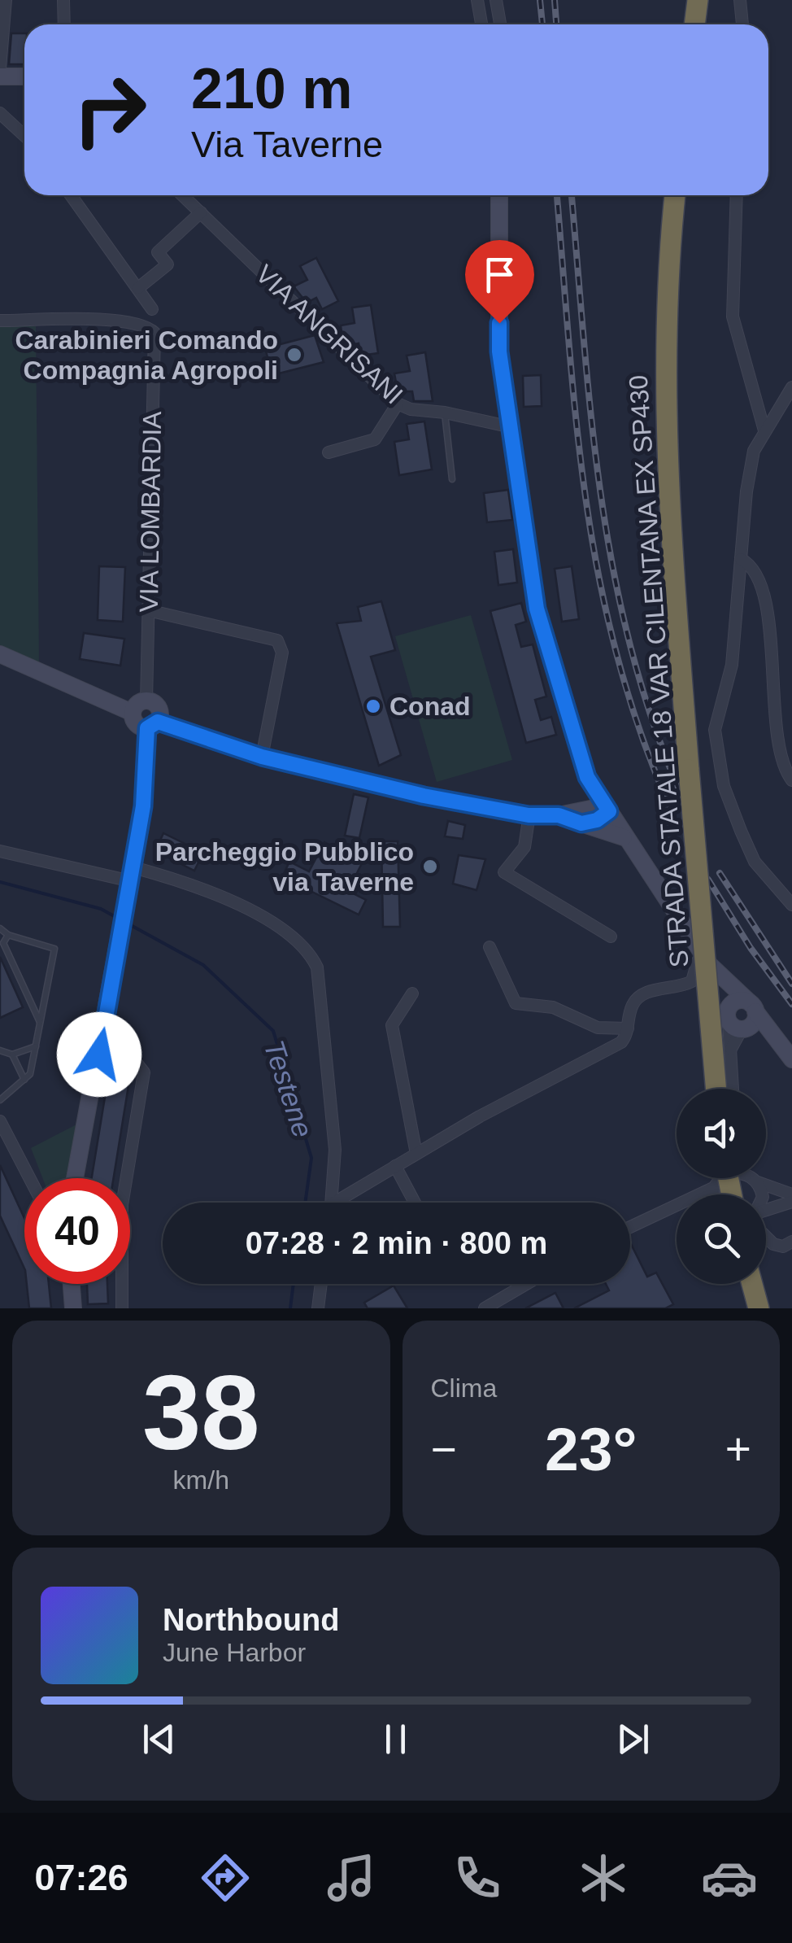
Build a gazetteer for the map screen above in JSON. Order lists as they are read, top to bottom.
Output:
{
  "streets": {
    "highway": ["STRADA STATALE 18 VAR CILENTANA EX SP430"],
    "street": ["VIA ANGRISANI", "VIA LOMBARDIA"]
  },
  "water": ["Testene"],
  "places": ["Carabinieri Comando Compagnia Agropoli", "Conad", "Parcheggio Pubblico via Taverne"],
  "page": {
    "turn": ["210 m", "Via Taverne"],
    "limit": "40",
    "trip": "07:28 · 2 min · 800 m",
    "tile": [
      ["38", "km/h"],
      "Clima"
    ],
    "heat": ["−", "23°", "+"],
    "song": ["Northbound", "June Harbor"],
    "tabs": "07:26"
  }
}
